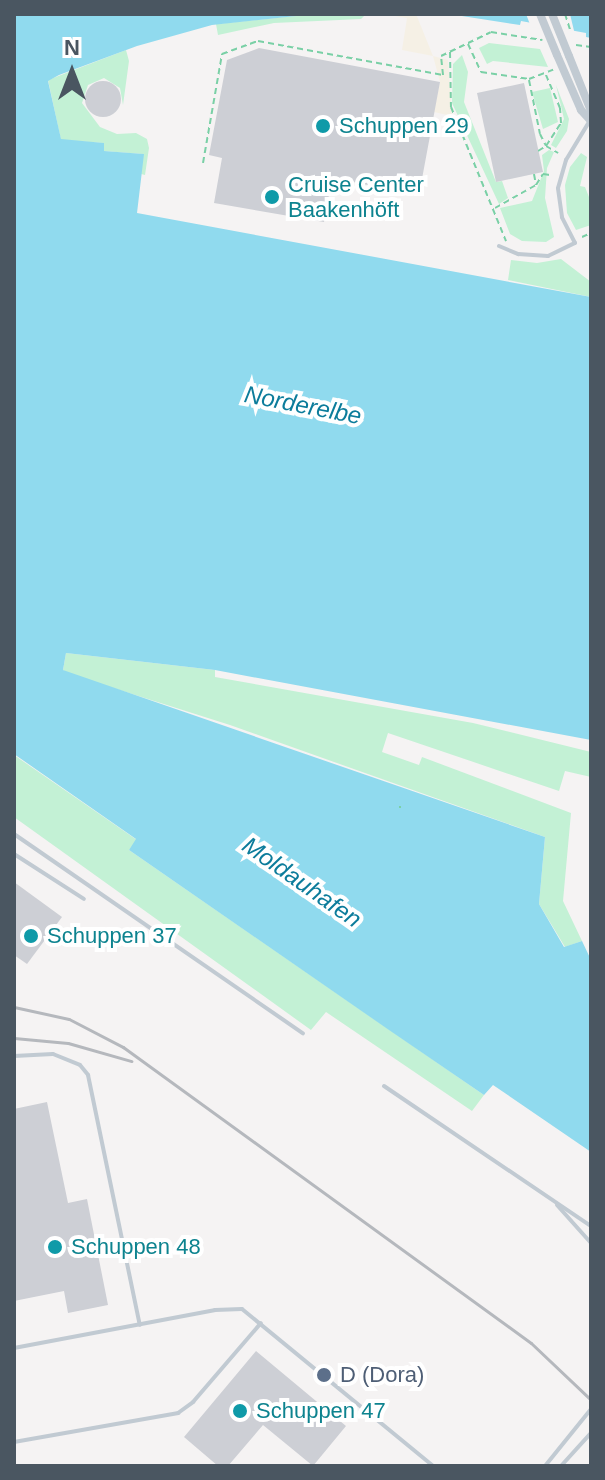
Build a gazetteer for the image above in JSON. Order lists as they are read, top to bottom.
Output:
{
  "water": ["Norderelbe", "Moldauhafen"],
  "places": [
    "Schuppen 29",
    "Cruise Center Baakenhöft",
    "Schuppen 37",
    "Schuppen 48",
    "D (Dora)",
    "Schuppen 47"
  ],
  "north": "top"
}
